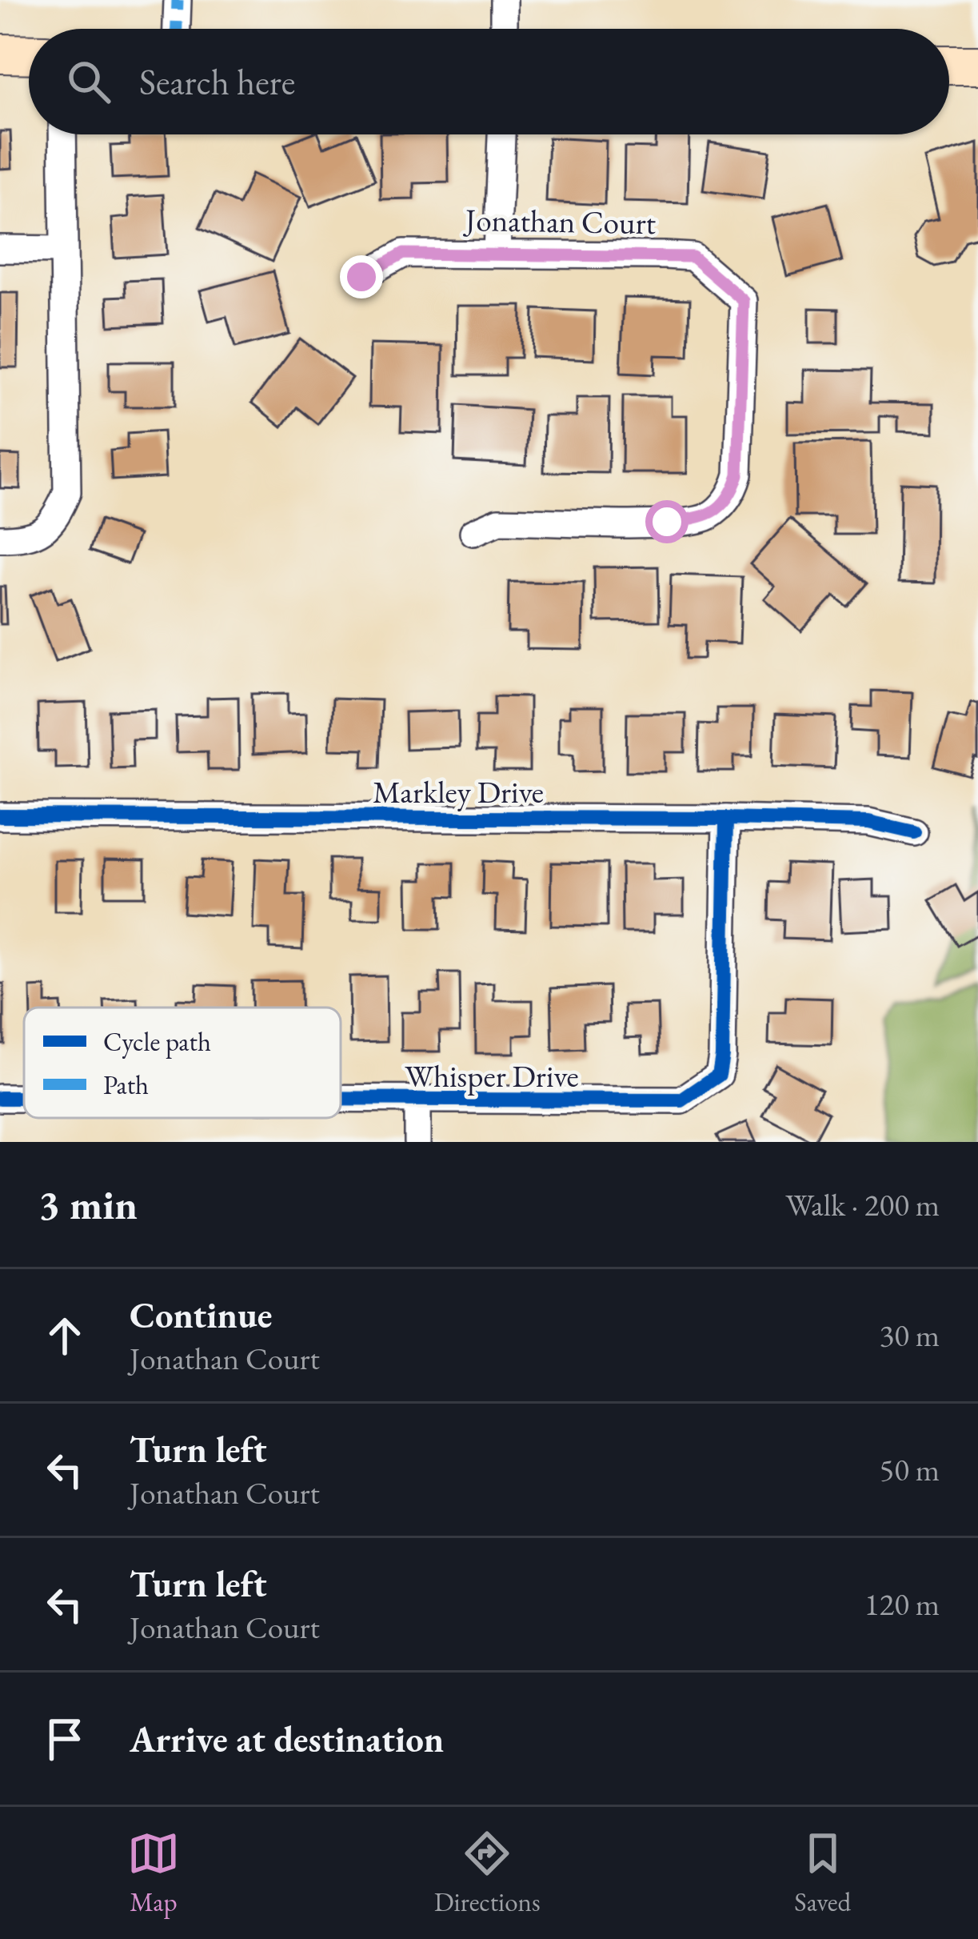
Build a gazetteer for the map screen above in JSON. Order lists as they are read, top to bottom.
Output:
{
  "streets": {
    "street": ["Jonathan Court", "Markley Drive", "Whisper Drive"]
  },
  "crossings": [
    ["Markley Drive", "Whisper Drive"]
  ],
  "legend": ["Cycle path", "Path"],
  "page": {
    "search": "Search here",
    "heading": ["3 min", "Walk · 200 m"],
    "list": [
      ["Continue", "Jonathan Court", "30 m"],
      ["Turn left", "Jonathan Court", "50 m"],
      ["Turn left", "Jonathan Court", "120 m"],
      "Arrive at destination"
    ],
    "nav": ["Map", "Directions", "Saved"]
  }
}
